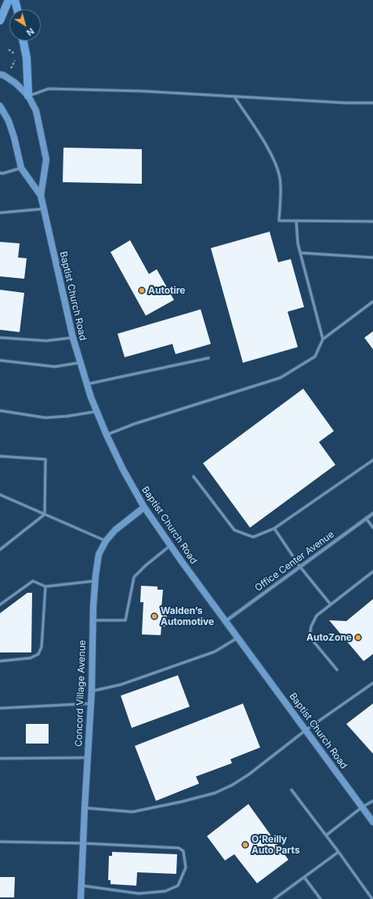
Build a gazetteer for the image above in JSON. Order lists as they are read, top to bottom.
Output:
{
  "streets": {
    "street": ["Baptist Church Road", "Office Center Avenue", "Concord Village Avenue"]
  },
  "crossings": [
    ["Baptist Church Road", "Office Center Avenue"],
    ["Baptist Church Road", "Concord Village Avenue"]
  ],
  "places": [
    "Autotire",
    "Walden’s Automotive",
    "AutoZone",
    "O'Reilly Auto Parts"
  ],
  "north": "bottom right"
}
